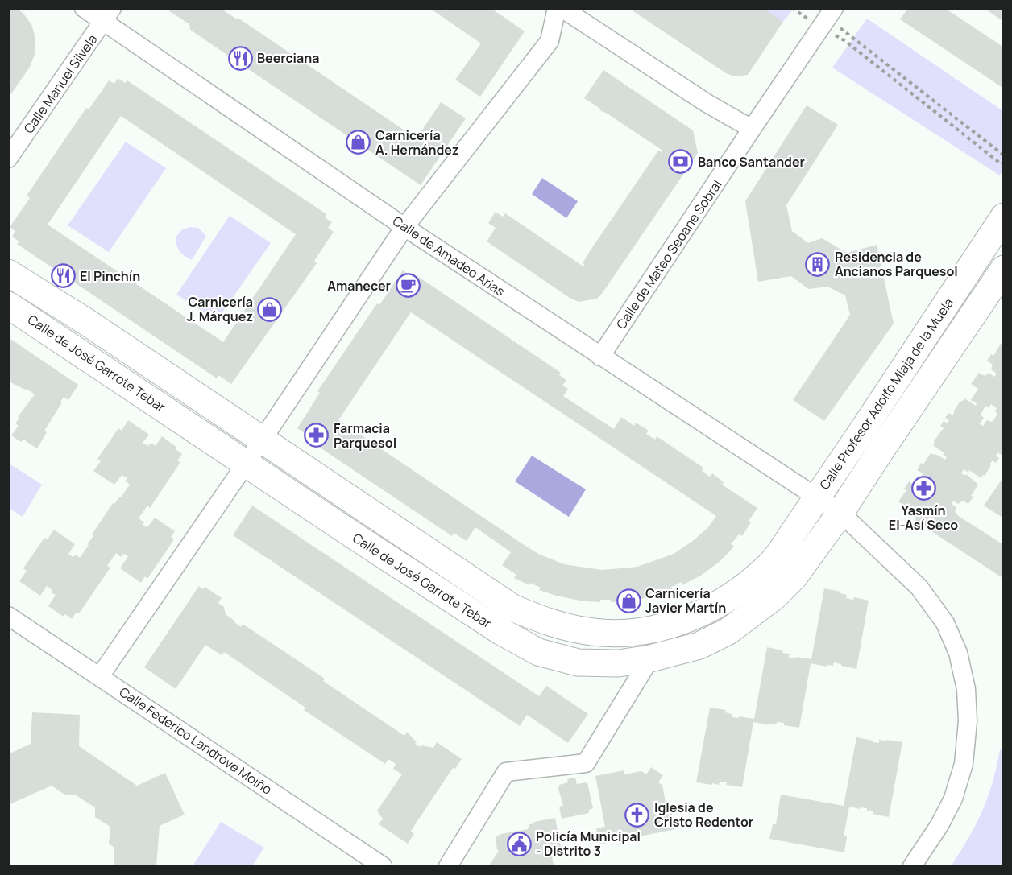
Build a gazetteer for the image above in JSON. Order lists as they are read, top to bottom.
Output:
{
  "streets": {
    "street": [
      "Calle Manuel Silvela",
      "Calle de Mateo Seoane Sobral",
      "Calle de Amadeo Arias",
      "Calle de José Garrote Tebar",
      "Calle Profesor Adolfo Miaja de la Muela",
      "Calle Federico Landrove Moiño"
    ]
  },
  "crossings": [
    ["Calle Manuel Silvela", "Calle de Amadeo Arias"],
    ["Calle de Mateo Seoane Sobral", "Calle de Amadeo Arias"],
    ["Calle de Amadeo Arias", "Calle de José Garrote Tebar"],
    ["Calle de Amadeo Arias", "Calle Profesor Adolfo Miaja de la Muela"],
    ["Calle de José Garrote Tebar", "Calle Profesor Adolfo Miaja de la Muela"]
  ],
  "places": {
    "restaurant": ["Beerciana", "El Pinchín"],
    "shop": ["Carnicería A. Hernández", "Carnicería J. Márquez", "Carnicería Javier Martín"],
    "bank": ["Banco Santander"],
    "building": ["Residencia de Ancianos Parquesol"],
    "cafe": ["Amanecer"],
    "pharmacy": ["Farmacia Parquesol", "Yasmín El-Así Seco"],
    "church": ["Iglesia de Cristo Redentor"],
    "public building": ["Policía Municipal - Distrito 3"]
  }
}
